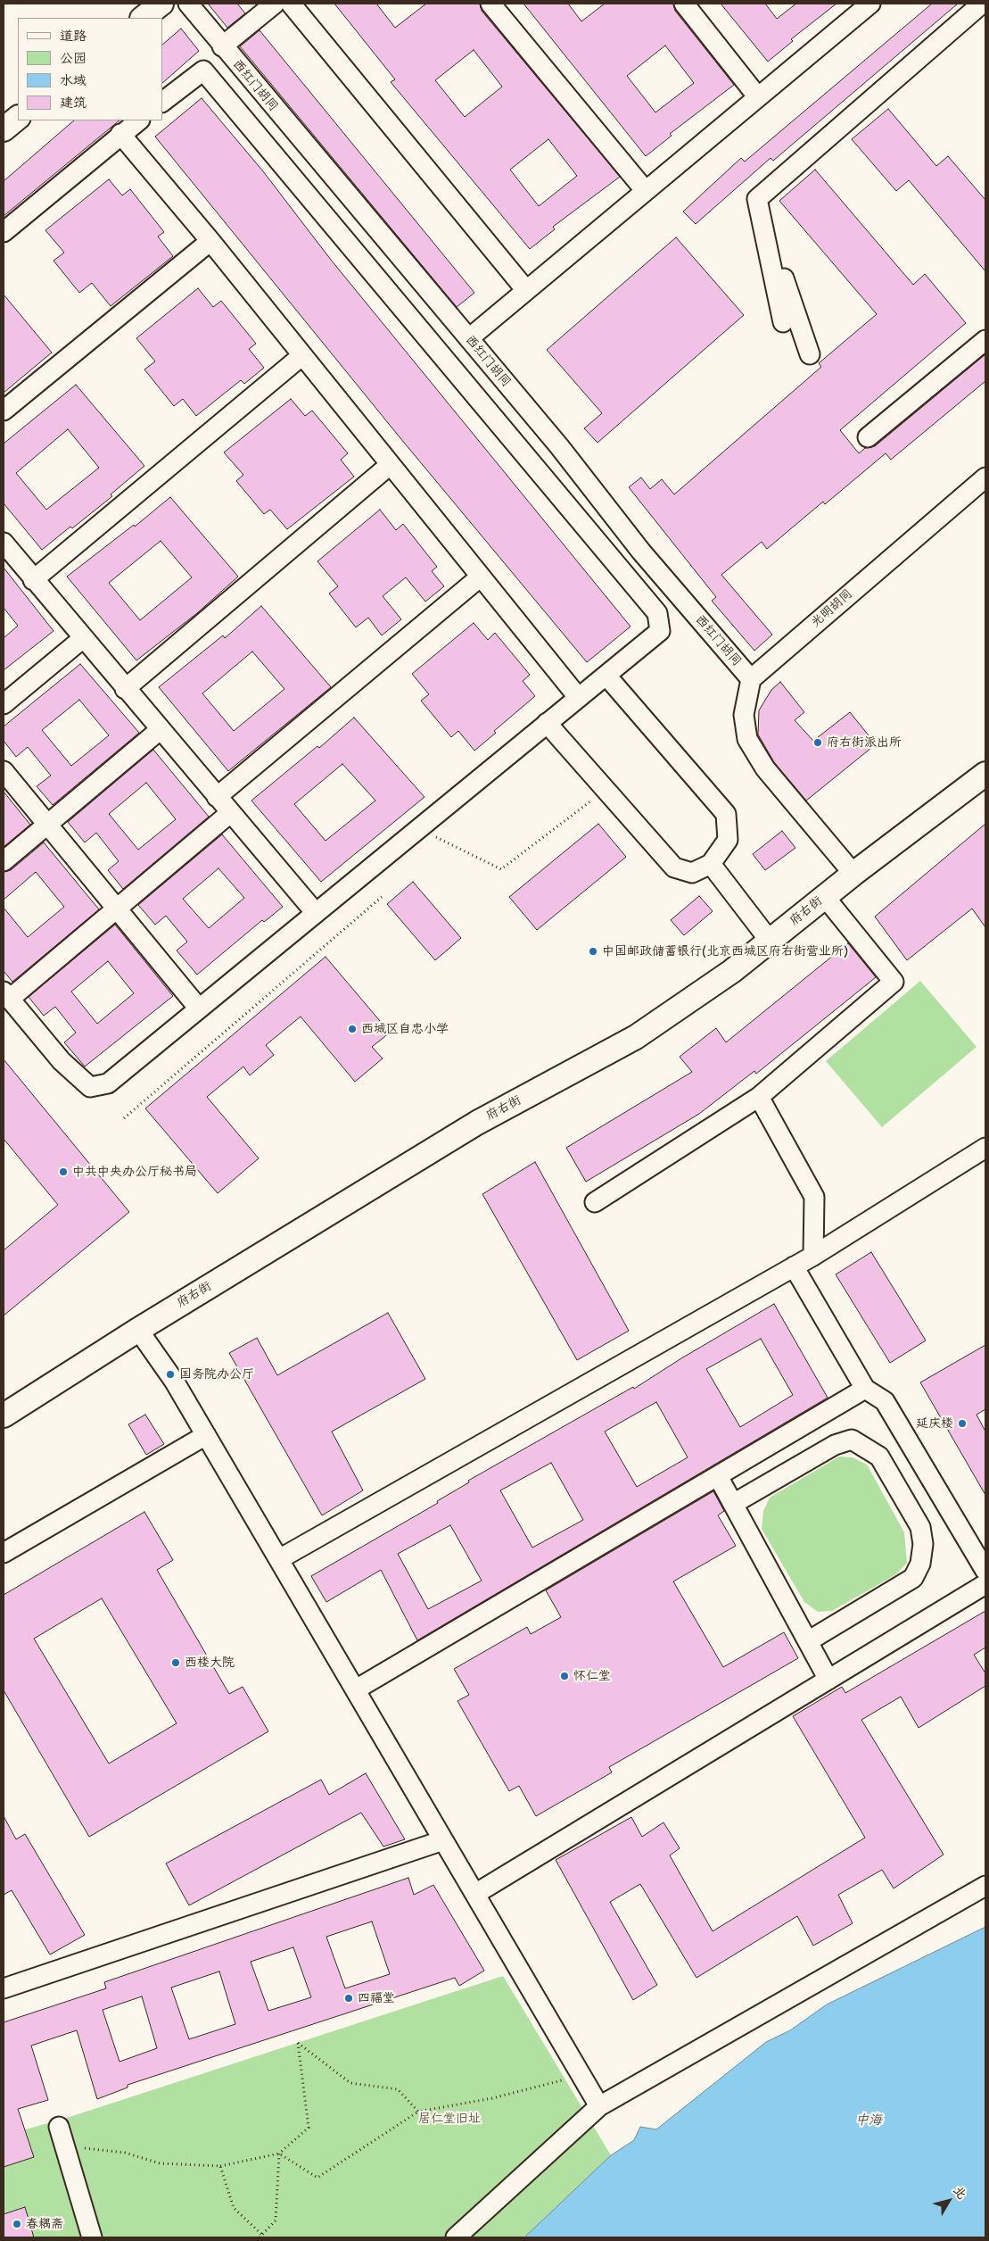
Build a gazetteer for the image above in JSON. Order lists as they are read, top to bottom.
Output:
{
  "streets": {
    "main road": ["府右街"],
    "street": ["西红门胡同", "光明胡同"]
  },
  "crossings": [
    ["西红门胡同", "光明胡同"]
  ],
  "water": ["中海"],
  "parks": ["居仁堂旧址"],
  "places": [
    "府右街派出所",
    "中国邮政储蓄银行(北京西城区府右街营业所)",
    "西城区自忠小学",
    "中共中央办公厅秘书局",
    "国务院办公厅",
    "延庆楼",
    "西楼大院",
    "怀仁堂",
    "四福堂",
    "春耦斋"
  ],
  "legend": [
    "道路",
    "公园",
    "水域",
    "建筑"
  ],
  "north": "top right"
}
